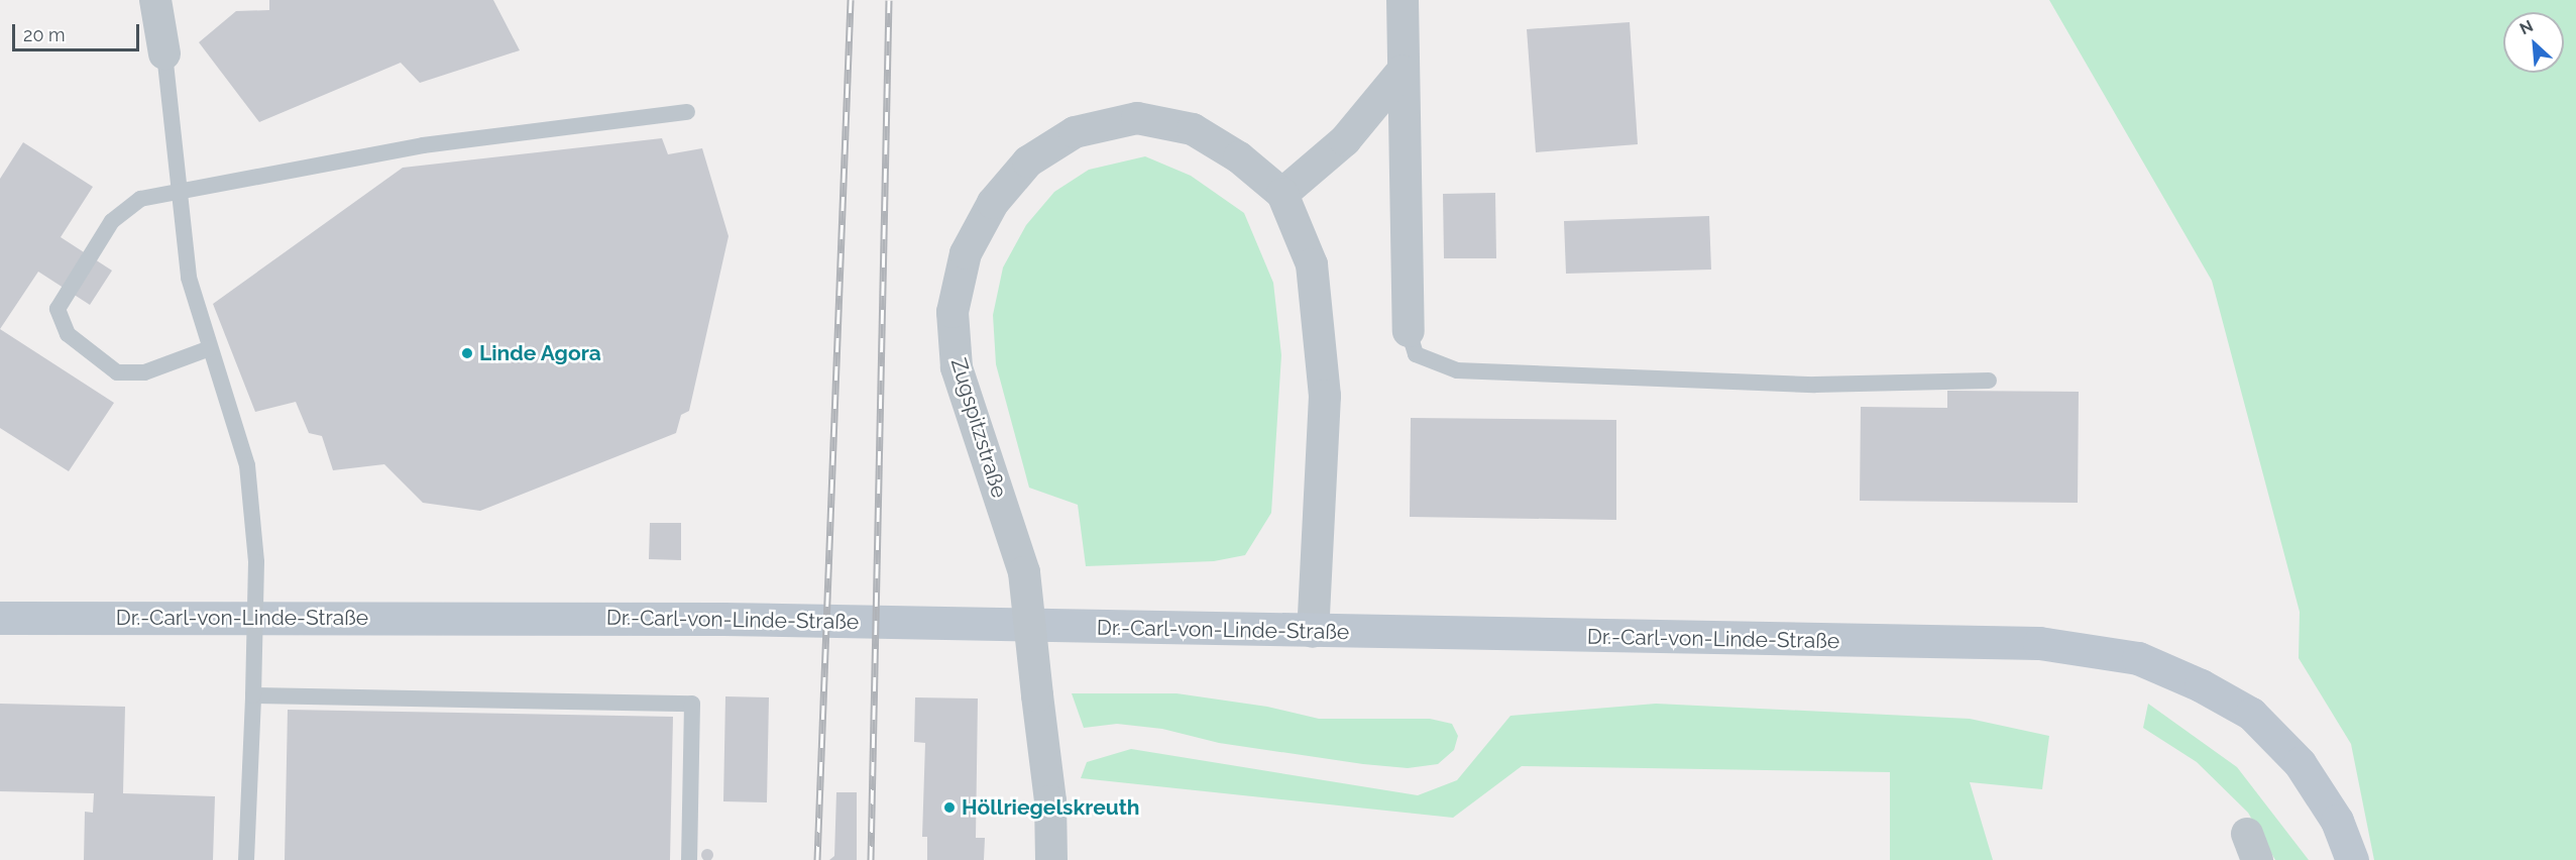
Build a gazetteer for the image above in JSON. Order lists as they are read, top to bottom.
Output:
{
  "streets": {
    "main road": ["Dr.-Carl-von-Linde-Straße"],
    "street": ["Zugspitzstraße"]
  },
  "crossings": [
    ["Zugspitzstraße", "Dr.-Carl-von-Linde-Straße"]
  ],
  "places": ["Linde Agora", "Höllriegelskreuth"],
  "scale_bar": "20 m",
  "north": "top left"
}
